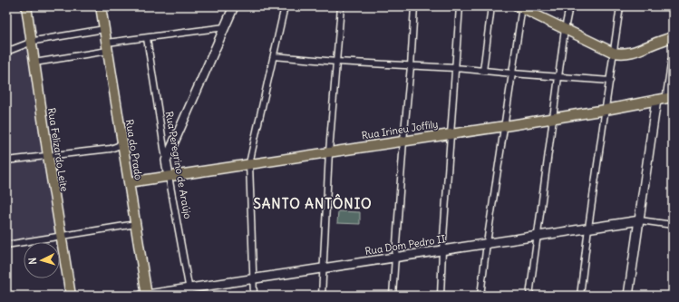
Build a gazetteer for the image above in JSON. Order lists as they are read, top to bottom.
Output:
{
  "streets": {
    "main road": ["Rua Irineu Joffily", "Rua Felizardo Leite", "Rua do Prado"],
    "street": ["Rua Peregrino de Araújo", "Rua Dom Pedro II"]
  },
  "crossings": [
    ["Rua Irineu Joffily", "Rua do Prado"],
    ["Rua Irineu Joffily", "Rua Peregrino de Araújo"],
    ["Rua do Prado", "Rua Dom Pedro II"],
    ["Rua Peregrino de Araújo", "Rua Dom Pedro II"]
  ],
  "districts": ["SANTO ANTÔNIO"],
  "north": "left"
}
